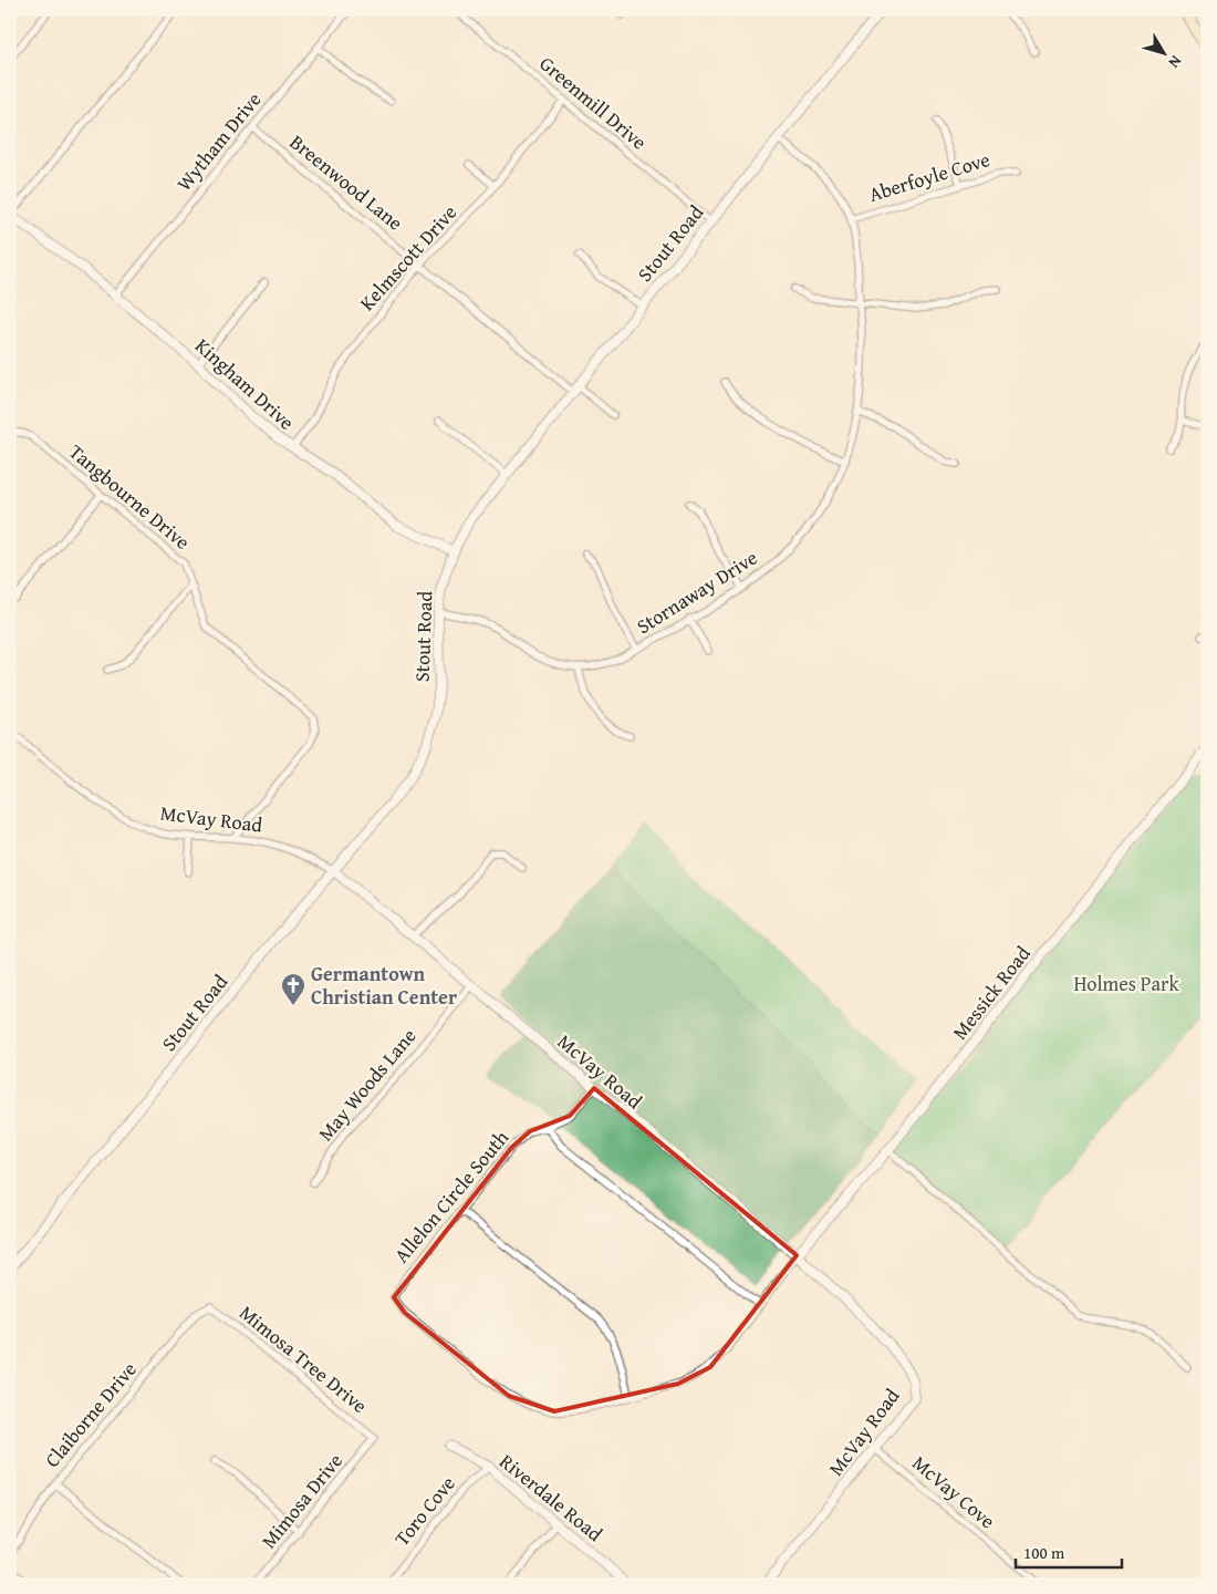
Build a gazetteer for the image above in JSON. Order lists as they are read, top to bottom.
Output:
{
  "streets": {
    "street": [
      "Greenmill Drive",
      "Wytham Drive",
      "Aberfoyle Cove",
      "Breenwood Lane",
      "Stout Road",
      "Kelmscott Drive",
      "Kingham Drive",
      "Tangbourne Drive",
      "Stornaway Drive",
      "McVay Road",
      "Messick Road",
      "May Woods Lane",
      "Allelon Circle South",
      "Mimosa Tree Drive",
      "Claiborne Drive",
      "McVay Cove",
      "Riverdale Road",
      "Mimosa Drive",
      "Toro Cove"
    ]
  },
  "crossings": [
    ["Greenmill Drive", "Stout Road"],
    ["Greenmill Drive", "Kelmscott Drive"],
    ["Wytham Drive", "Breenwood Lane"],
    ["Wytham Drive", "Kingham Drive"],
    ["Aberfoyle Cove", "Stornaway Drive"],
    ["Breenwood Lane", "Stout Road"],
    ["Breenwood Lane", "Kelmscott Drive"],
    ["Stout Road", "Kingham Drive"],
    ["Stout Road", "Stornaway Drive"],
    ["Stout Road", "McVay Road"],
    ["Kelmscott Drive", "Kingham Drive"],
    ["Tangbourne Drive", "McVay Road"],
    ["McVay Road", "Messick Road"],
    ["McVay Road", "May Woods Lane"],
    ["McVay Road", "Allelon Circle South"],
    ["McVay Road", "McVay Cove"],
    ["Mimosa Tree Drive", "Claiborne Drive"],
    ["Mimosa Tree Drive", "Mimosa Drive"],
    ["Riverdale Road", "Toro Cove"]
  ],
  "parks": ["Holmes Park"],
  "places": {
    "church": ["Germantown Christian Center"]
  },
  "scale_bar": "100 m",
  "north": "bottom right"
}
